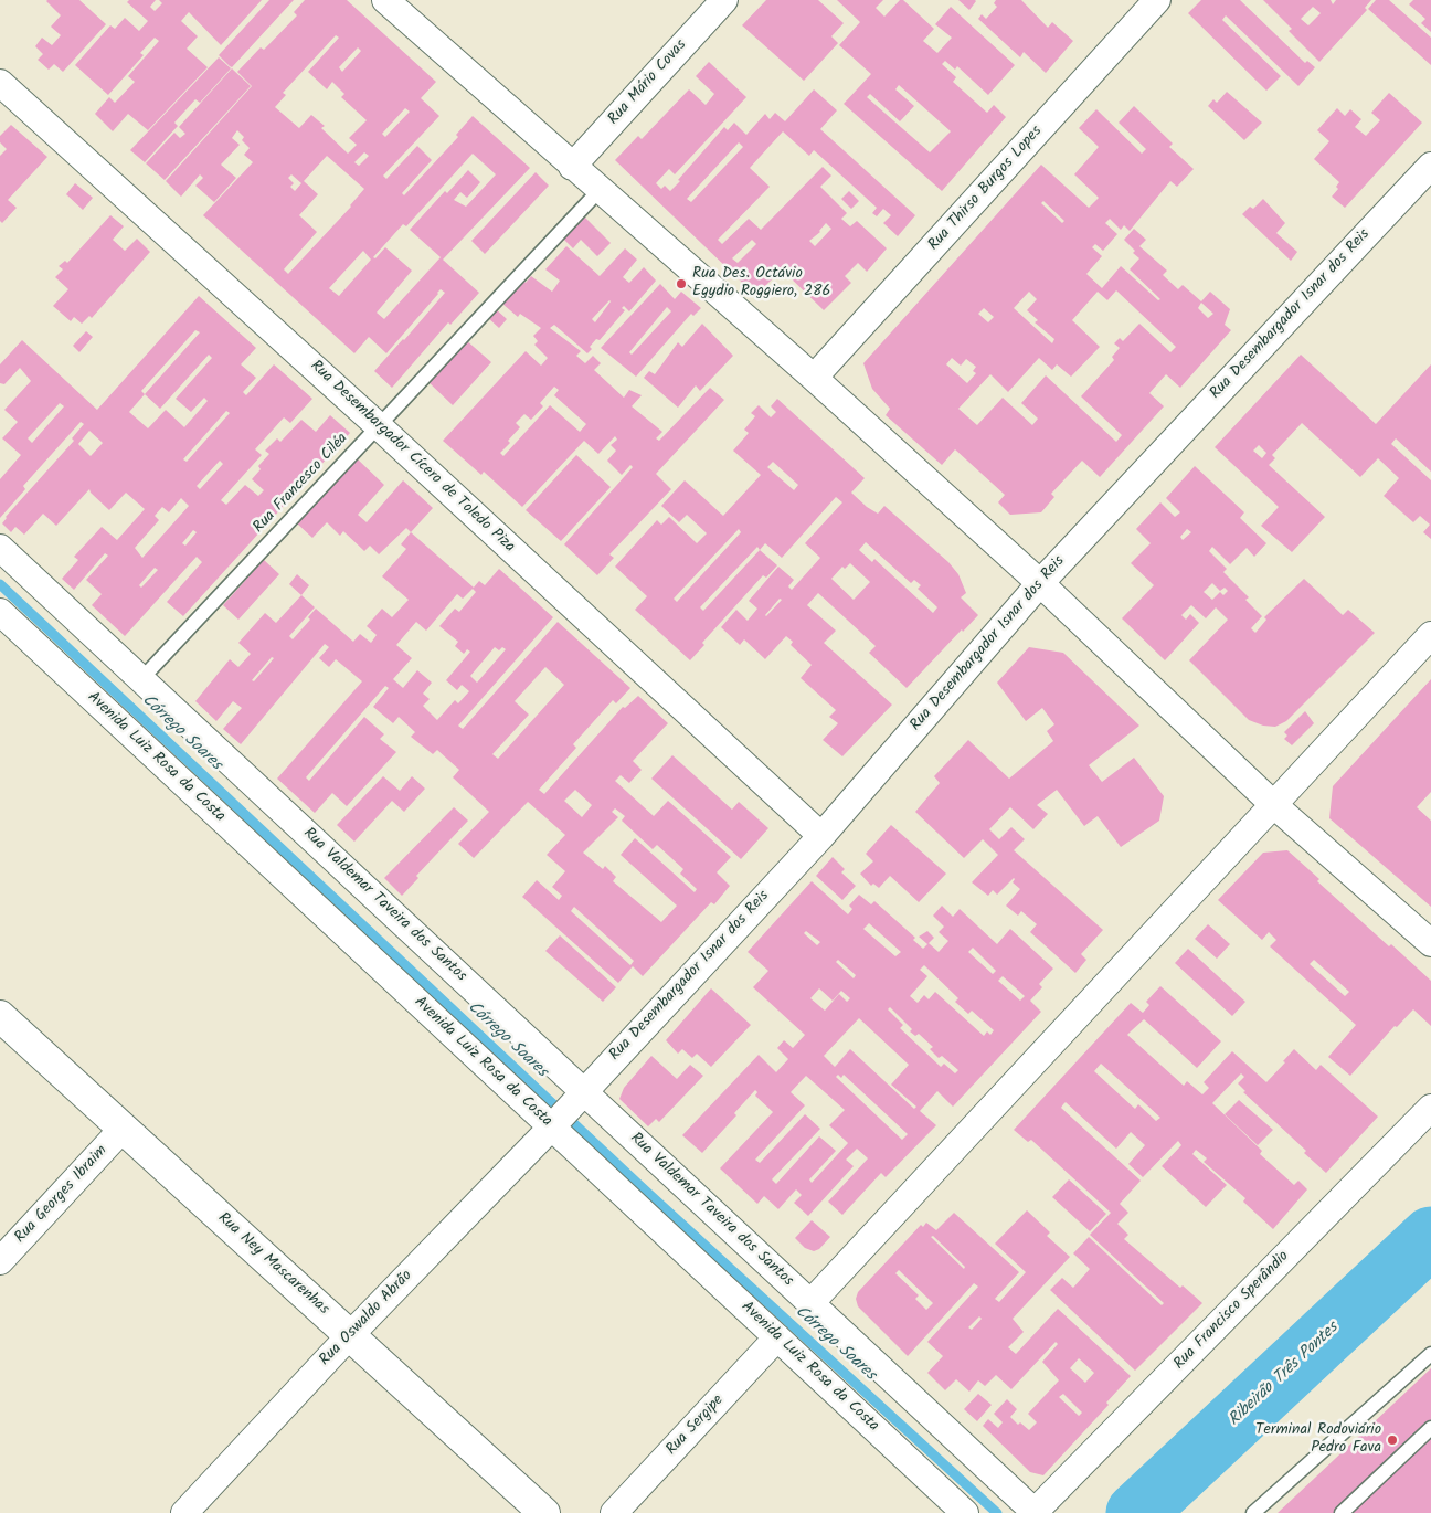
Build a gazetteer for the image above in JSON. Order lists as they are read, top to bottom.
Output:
{
  "streets": {
    "street": [
      "Rua Mário Covas",
      "Rua Thirso Burgos Lopes",
      "Rua Desembargador Isnar dos Reis",
      "Rua Desembargador Cícero de Toledo Piza",
      "Avenida Luiz Rosa da Costa",
      "Rua Valdemar Taveira dos Santos",
      "Rua Georges Ibraim",
      "Rua Ney Mascarenhas",
      "Rua Francisco Sperândio",
      "Rua Oswaldo Abrão",
      "Rua Sergipe"
    ],
    "lane": ["Rua Francesco Ciléa"]
  },
  "crossings": [
    ["Rua Desembargador Isnar dos Reis", "Rua Desembargador Cícero de Toledo Piza"],
    ["Rua Desembargador Isnar dos Reis", "Avenida Luiz Rosa da Costa"],
    ["Rua Desembargador Isnar dos Reis", "Rua Valdemar Taveira dos Santos"],
    ["Rua Desembargador Isnar dos Reis", "Rua Oswaldo Abrão"],
    ["Rua Desembargador Cícero de Toledo Piza", "Rua Francesco Ciléa"],
    ["Rua Francesco Ciléa", "Rua Valdemar Taveira dos Santos"],
    ["Avenida Luiz Rosa da Costa", "Rua Oswaldo Abrão"],
    ["Avenida Luiz Rosa da Costa", "Rua Sergipe"],
    ["Rua Valdemar Taveira dos Santos", "Rua Francisco Sperândio"],
    ["Rua Georges Ibraim", "Rua Ney Mascarenhas"],
    ["Rua Ney Mascarenhas", "Rua Oswaldo Abrão"]
  ],
  "water": ["Córrego Soares", "Ribeirão Três Pontes"],
  "places": ["Rua Des. Octávio Egydio Roggiero, 286", "Terminal Rodoviário Pedro Fava"]
}
